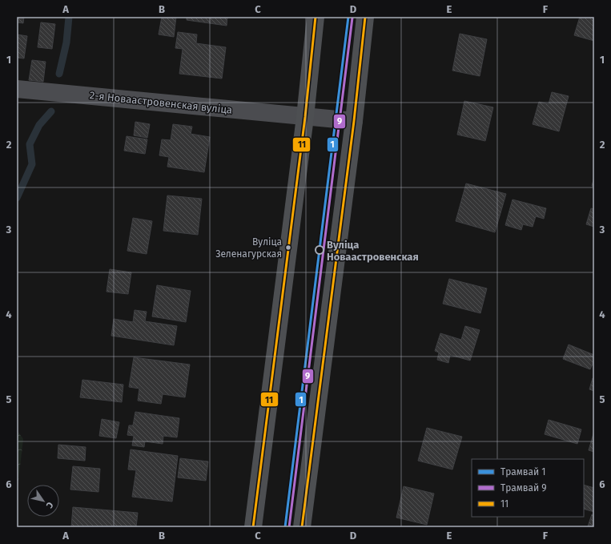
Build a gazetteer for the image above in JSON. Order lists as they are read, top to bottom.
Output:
{
  "streets": {
    "street": ["2-я Новаастровенская вуліца"]
  },
  "places": ["Вуліца Зеленагурская", "Вуліца Новаастровенская"],
  "lines": ["tram line 1", "transit line 11", "tram line 9"],
  "legend": ["Трамвай 1", "Трамвай 9", "11"],
  "north": "bottom right",
  "grid": {
    "columns": [
      "A",
      "B",
      "C",
      "D",
      "E",
      "F"
    ],
    "rows": [
      "1",
      "2",
      "3",
      "4",
      "5",
      "6"
    ]
  }
}
